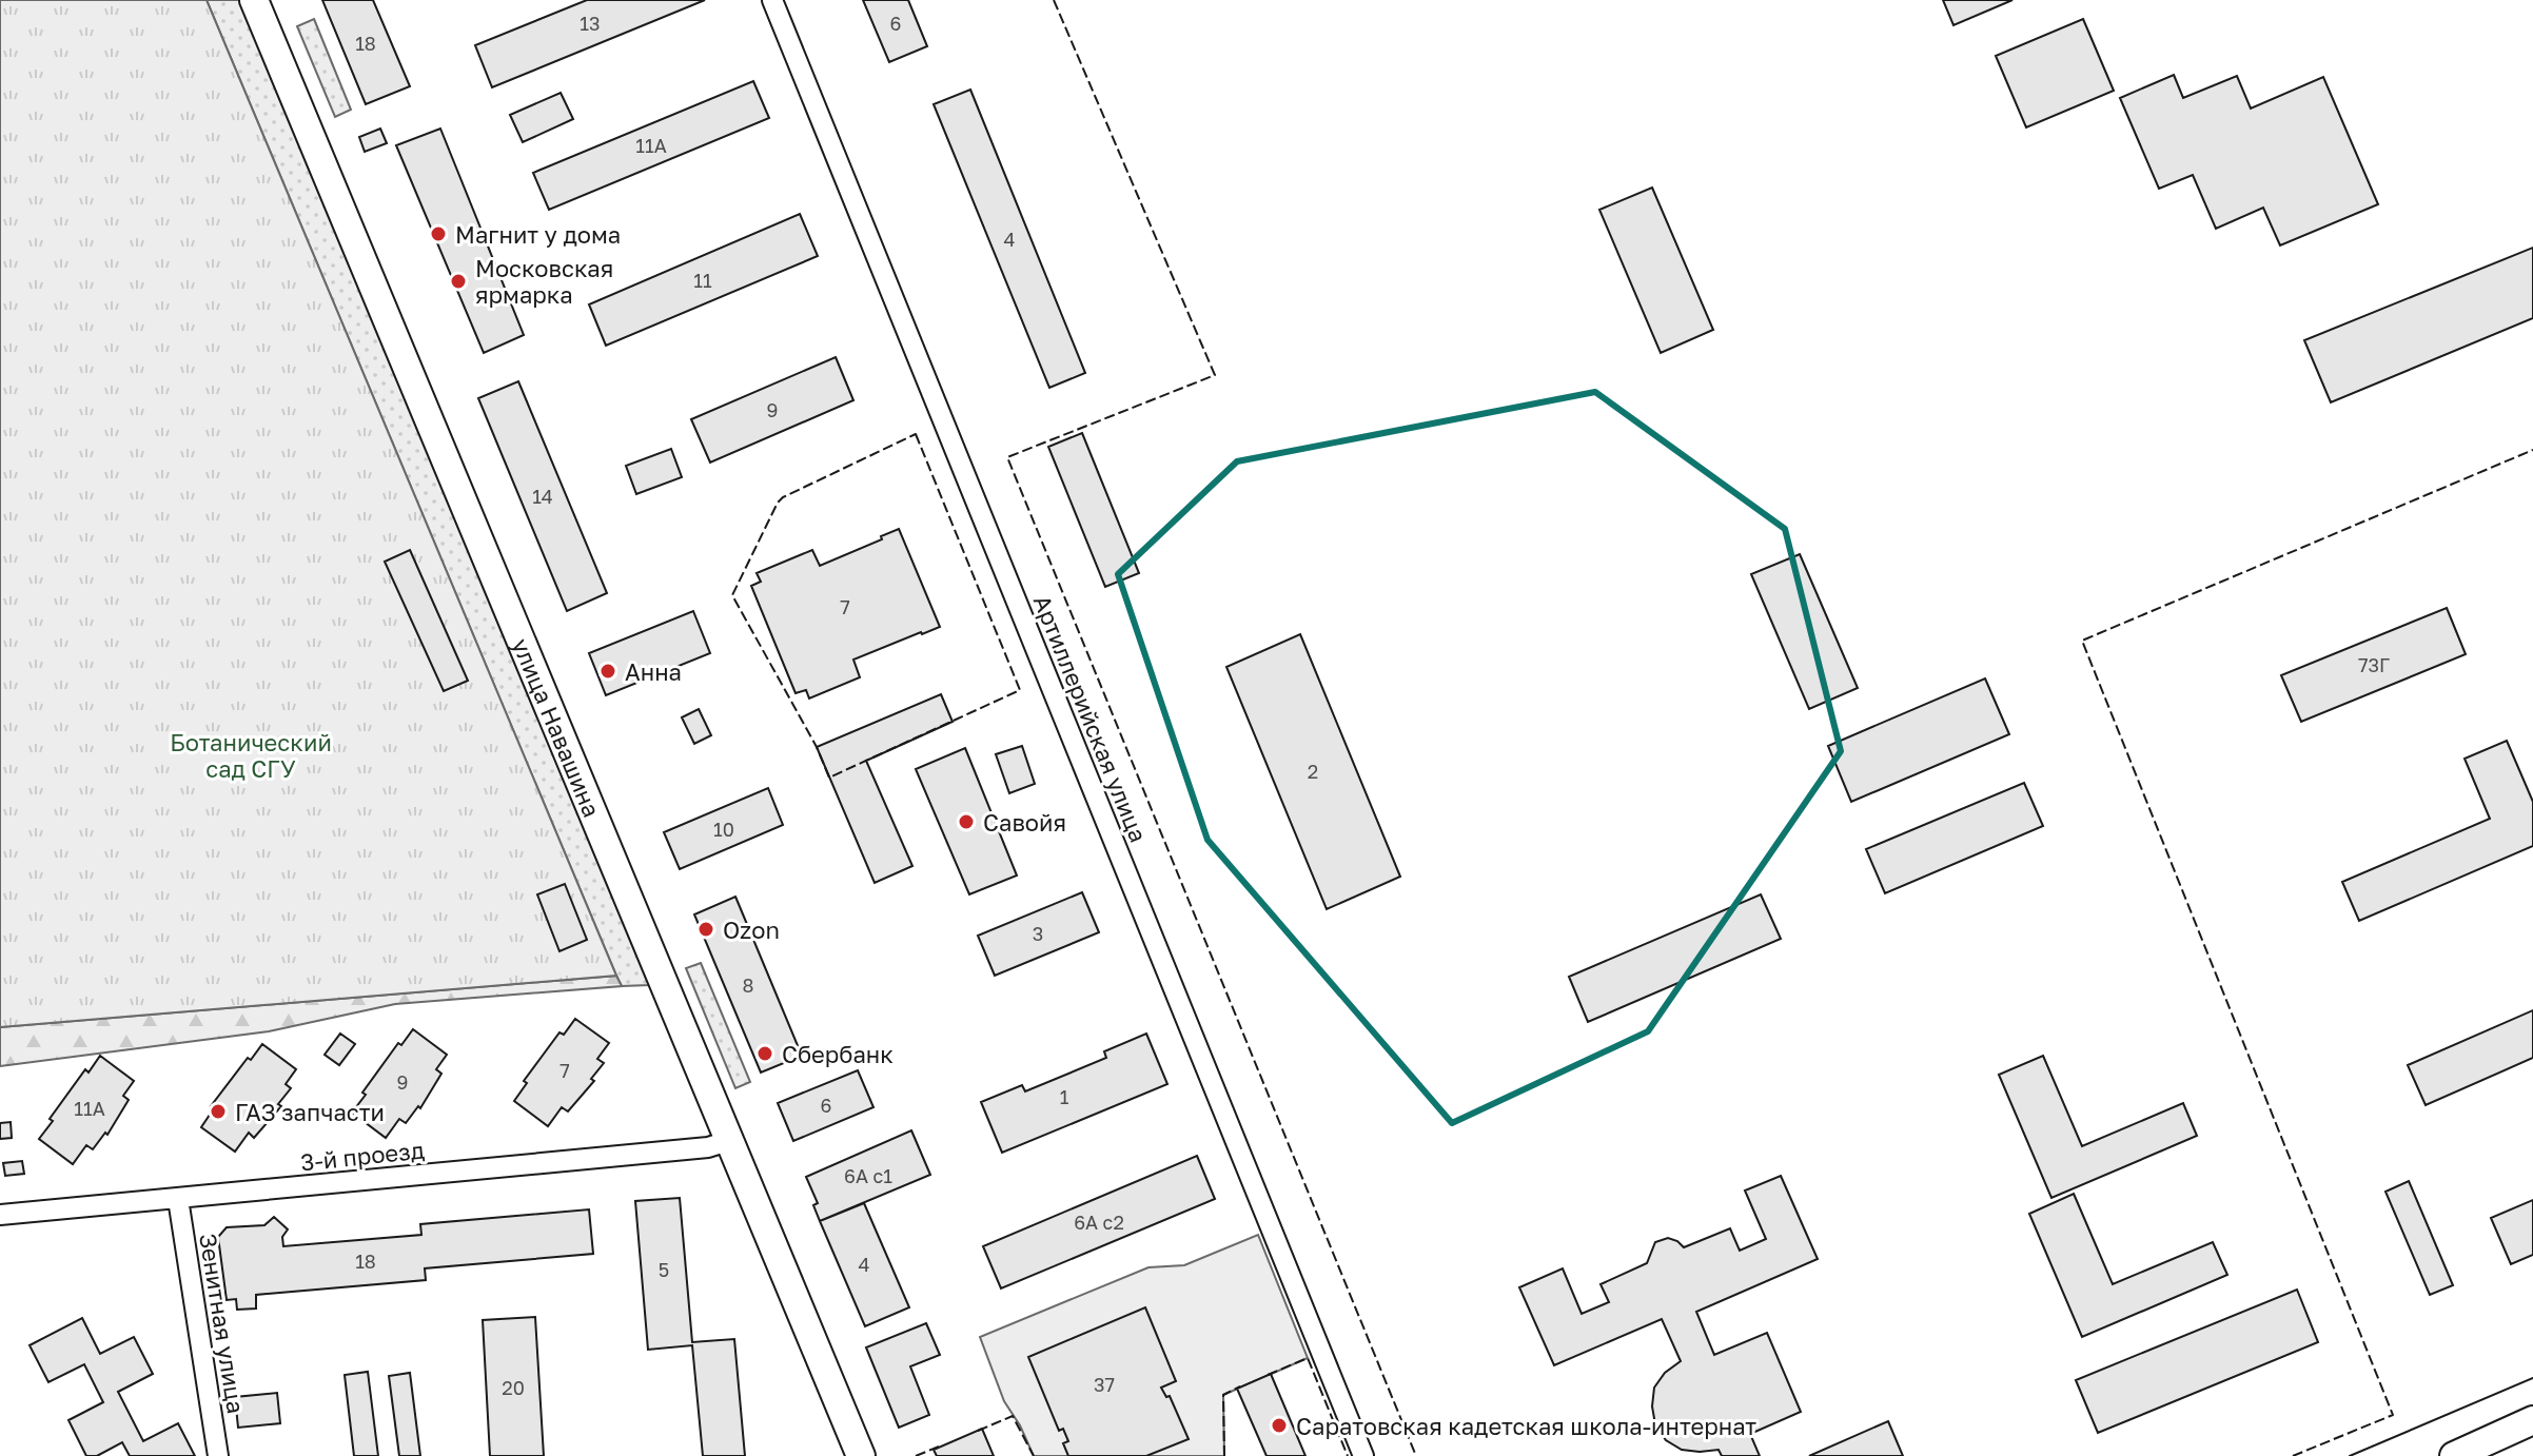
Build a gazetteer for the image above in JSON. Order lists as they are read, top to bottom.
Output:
{
  "streets": {
    "main road": ["улица Навашина"],
    "street": ["Артиллерийская улица", "3-й проезд", "Зенитная улица"]
  },
  "crossings": [
    ["улица Навашина", "3-й проезд"],
    ["3-й проезд", "Зенитная улица"]
  ],
  "parks": ["Ботанический сад СГУ"],
  "places": [
    "Магнит у дома",
    "Московская ярмарка",
    "Анна",
    "Савойя",
    "Ozon",
    "Сбербанк",
    "ГАЗ запчасти",
    "Саратовская кадетская школа-интернат"
  ],
  "house_numbers": [
    "13",
    "6",
    "18",
    "11А",
    "4",
    "11",
    "9",
    "14",
    "7",
    "73Г",
    "2",
    "10",
    "3",
    "8",
    "7",
    "9",
    "1",
    "6",
    "11А",
    "6А с1",
    "6А с2",
    "18",
    "4",
    "5",
    "37",
    "20"
  ]
}
